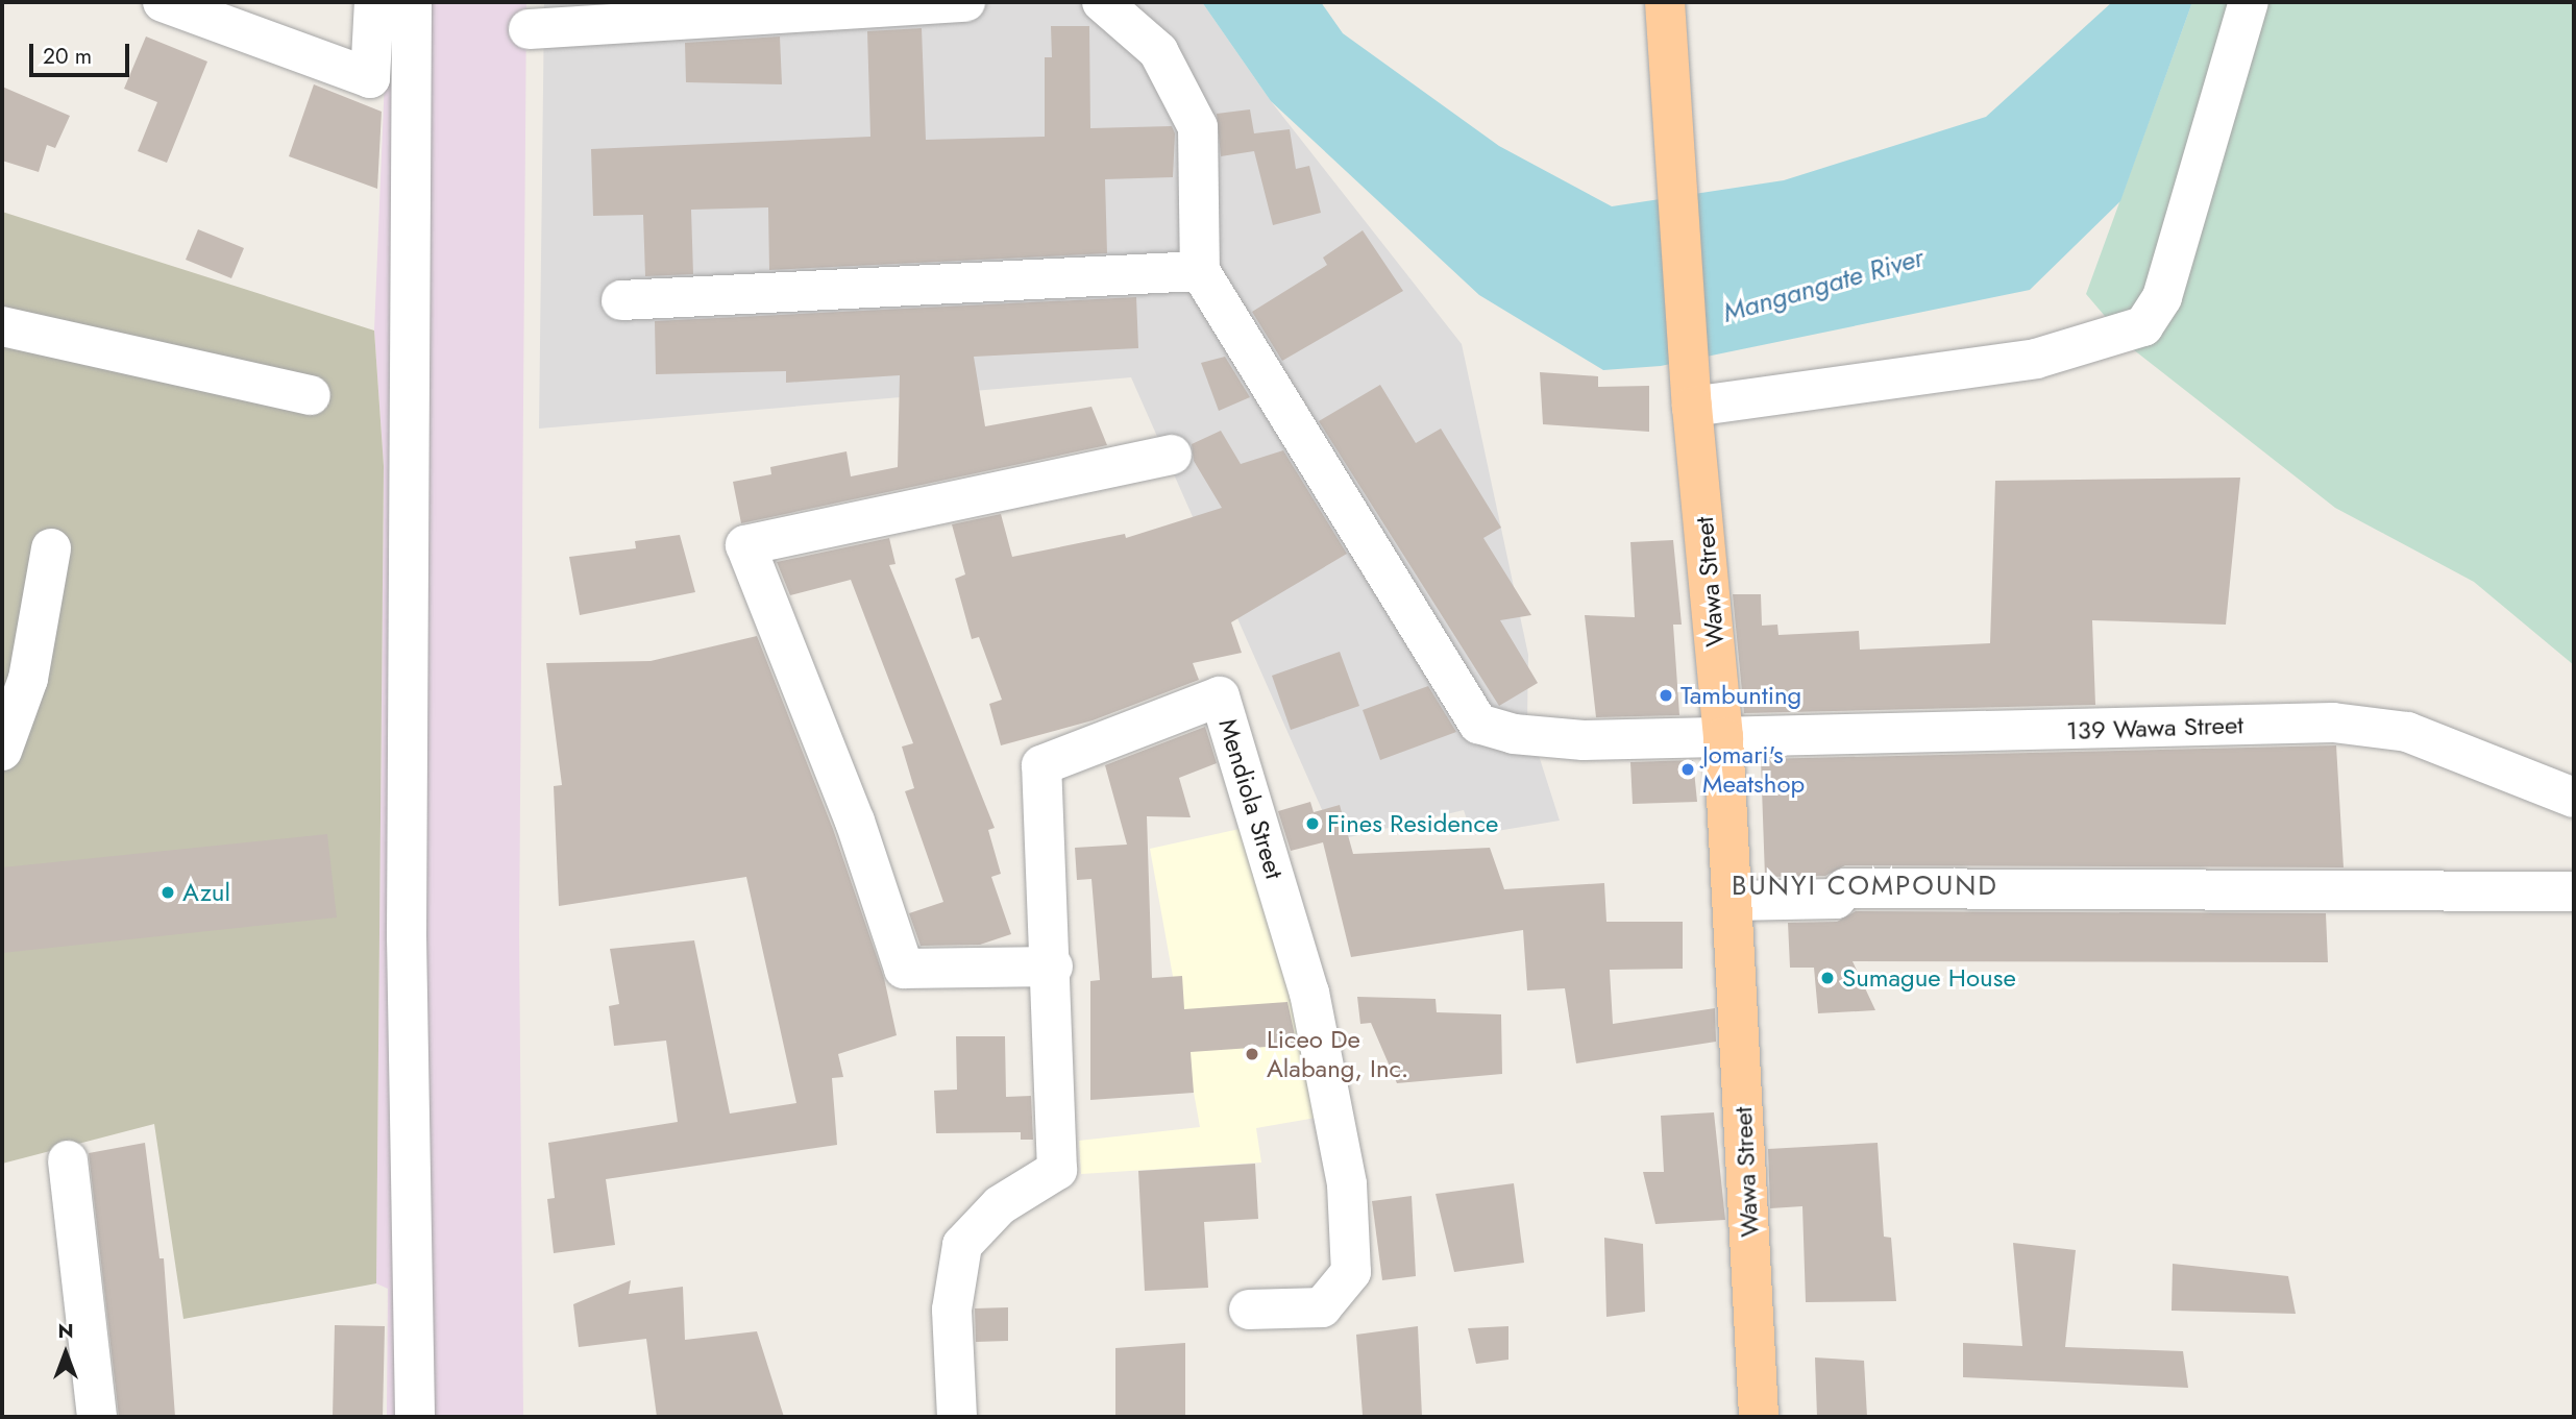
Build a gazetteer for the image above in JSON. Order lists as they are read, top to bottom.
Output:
{
  "streets": {
    "main road": ["Wawa Street"],
    "street": ["139 Wawa Street", "Mendiola Street"]
  },
  "crossings": [
    ["Wawa Street", "139 Wawa Street"]
  ],
  "districts": ["BUNYI COMPOUND"],
  "water": ["Mangangate River"],
  "places": [
    "Tambunting",
    "Jomari's Meatshop",
    "Fines Residence",
    "Azul",
    "Sumague House",
    "Liceo De Alabang, Inc."
  ],
  "scale_bar": "20 m",
  "north": "top"
}
